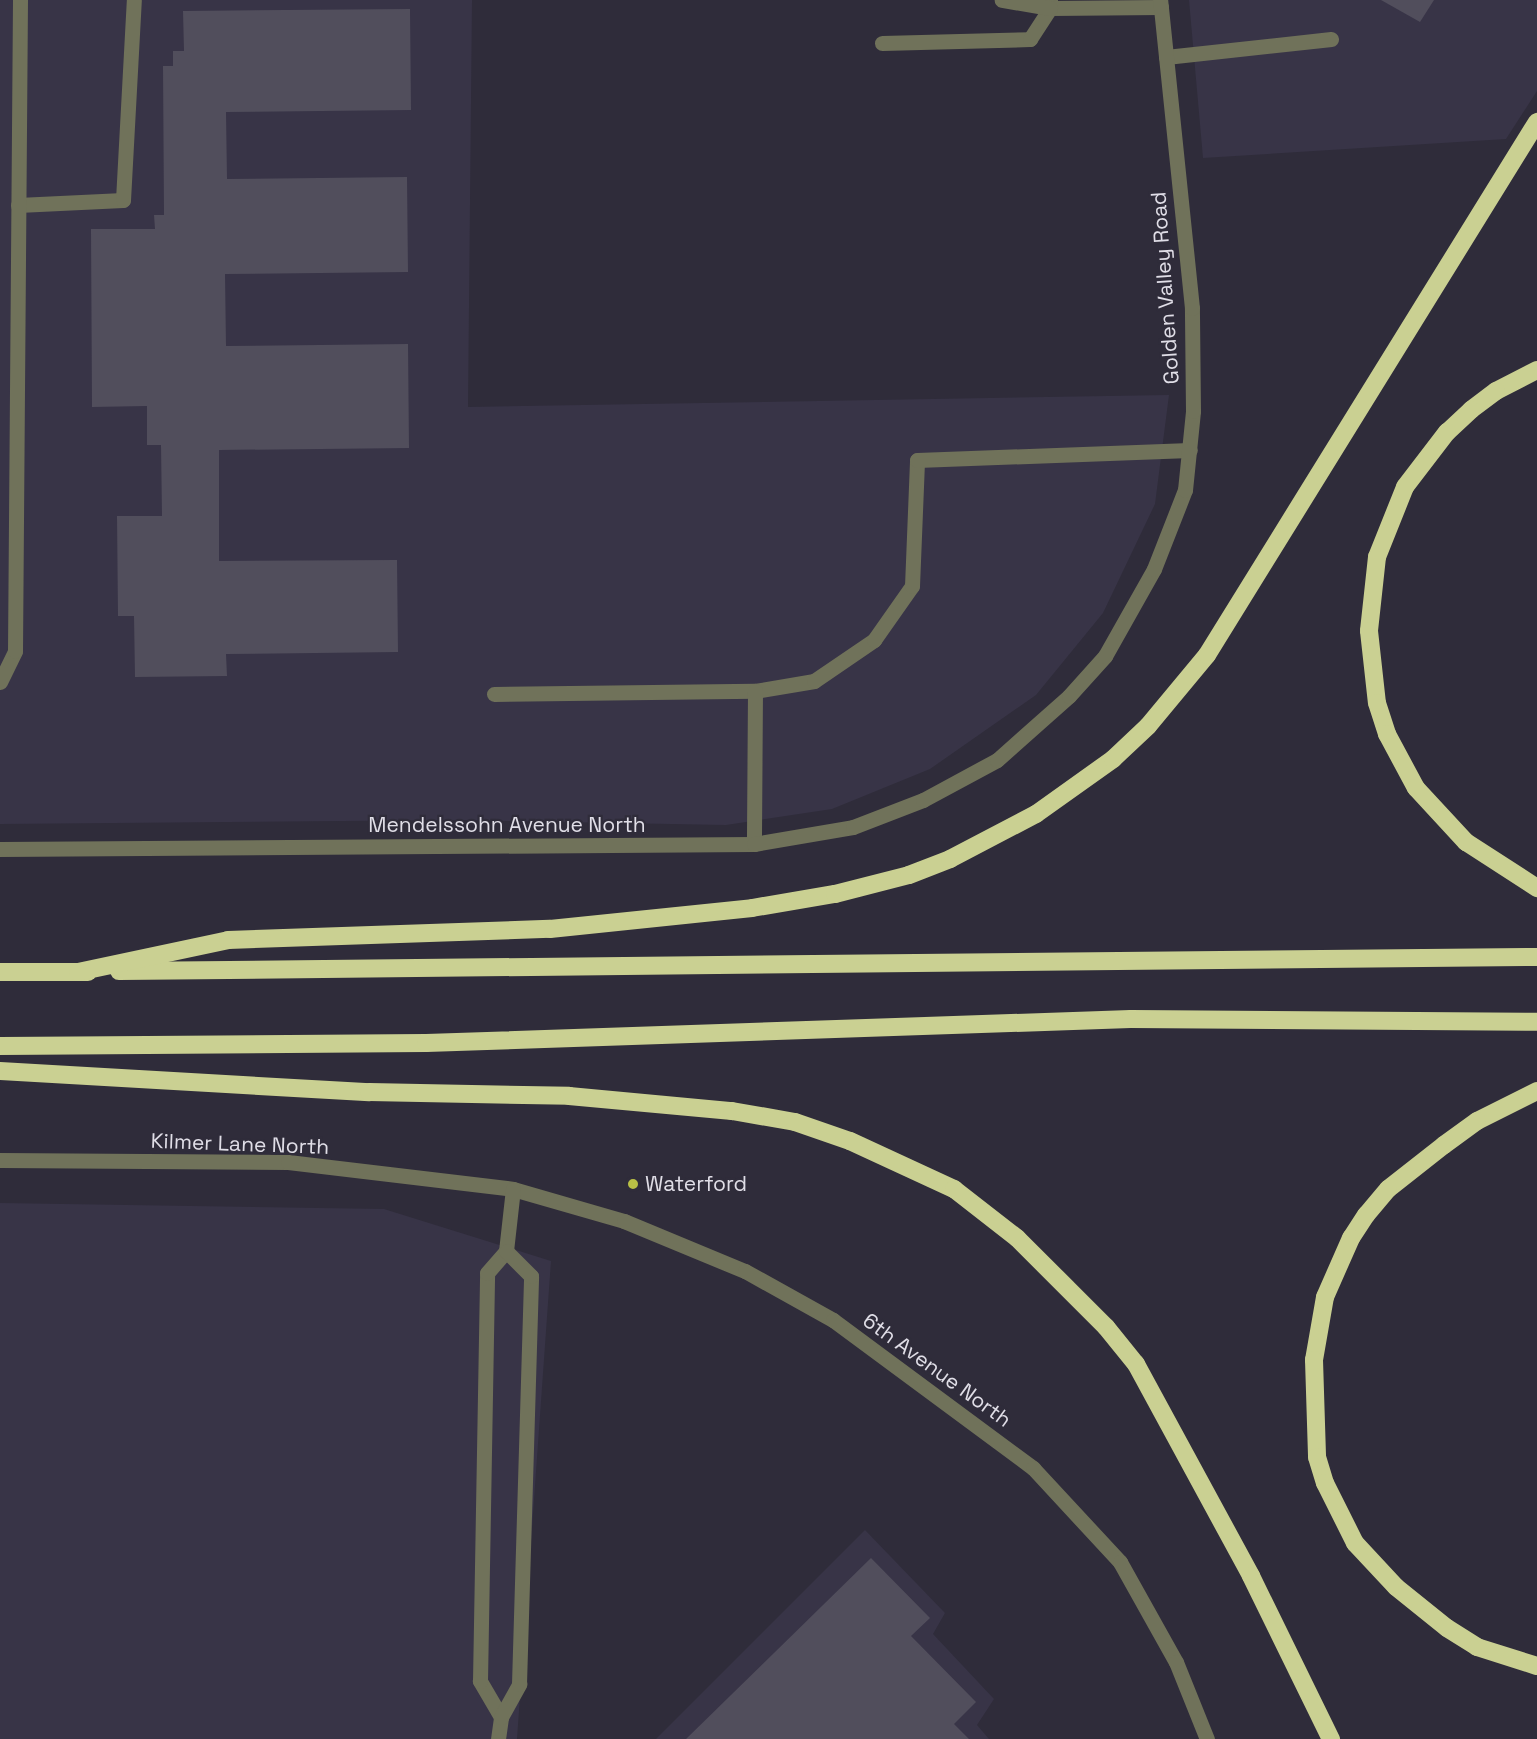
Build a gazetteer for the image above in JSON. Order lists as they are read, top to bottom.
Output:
{
  "streets": {
    "street": [
      "Golden Valley Road",
      "Mendelssohn Avenue North",
      "Kilmer Lane North",
      "6th Avenue North"
    ]
  },
  "crossings": [
    ["Golden Valley Road", "Mendelssohn Avenue North"],
    ["Kilmer Lane North", "6th Avenue North"]
  ],
  "places": ["Waterford"]
}
